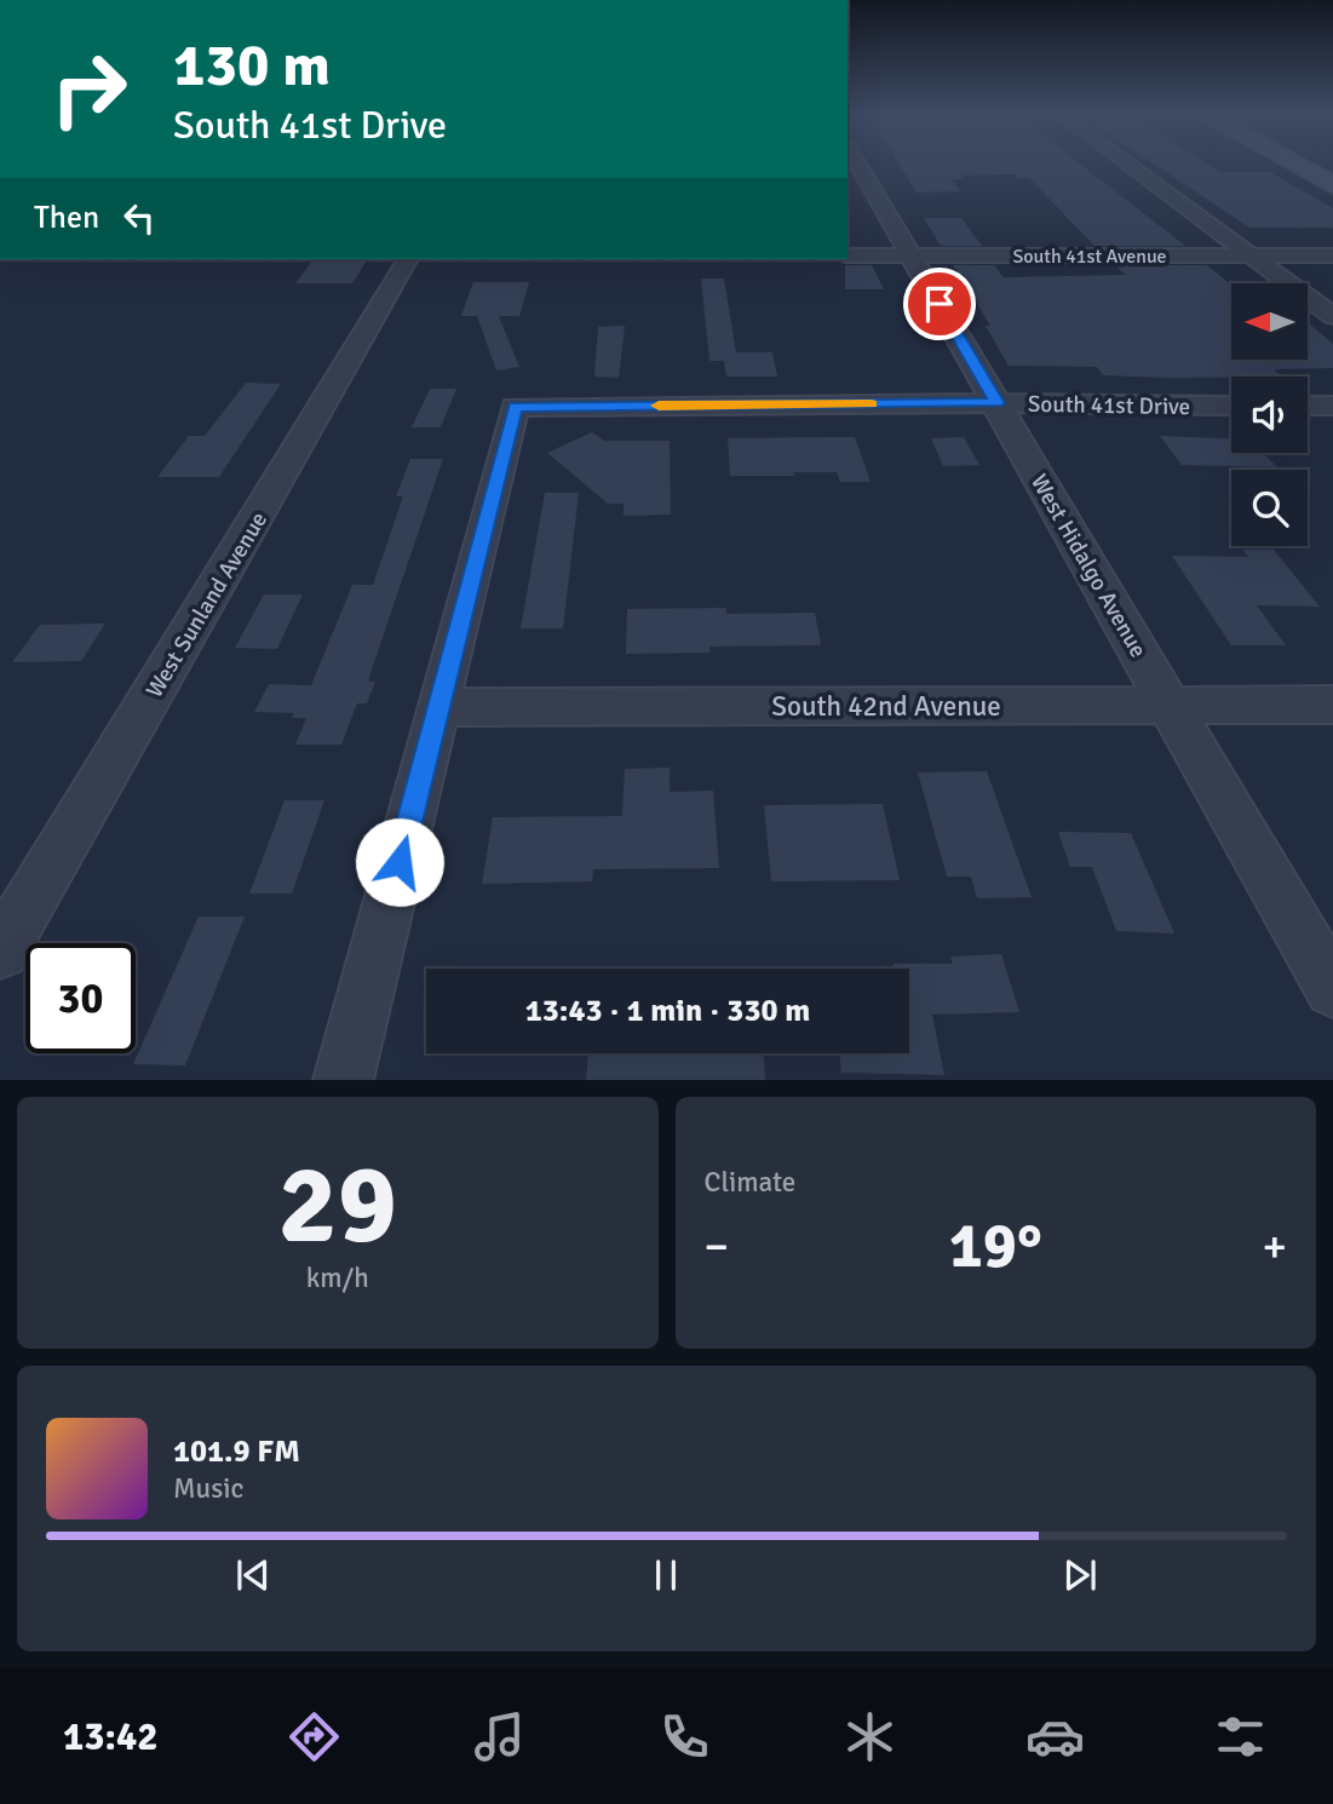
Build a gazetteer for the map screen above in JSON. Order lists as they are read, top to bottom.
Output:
{
  "streets": {
    "street": [
      "South 41st Avenue",
      "South 41st Drive",
      "West Hidalgo Avenue",
      "West Sunland Avenue",
      "South 42nd Avenue"
    ]
  },
  "crossings": [
    ["South 41st Avenue", "West Hidalgo Avenue"],
    ["South 41st Drive", "West Hidalgo Avenue"],
    ["South 41st Drive", "South 42nd Avenue"],
    ["West Hidalgo Avenue", "South 42nd Avenue"]
  ],
  "north": "left",
  "page": {
    "turn": ["130 m", "South 41st Drive"],
    "then": "Then",
    "limit": "30",
    "trip": "13:43 · 1 min · 330 m",
    "tile": [
      ["29", "km/h"],
      "Climate"
    ],
    "heat": ["−", "19°", "+"],
    "song": ["101.9 FM", "Music"],
    "tabs": "13:42"
  }
}
